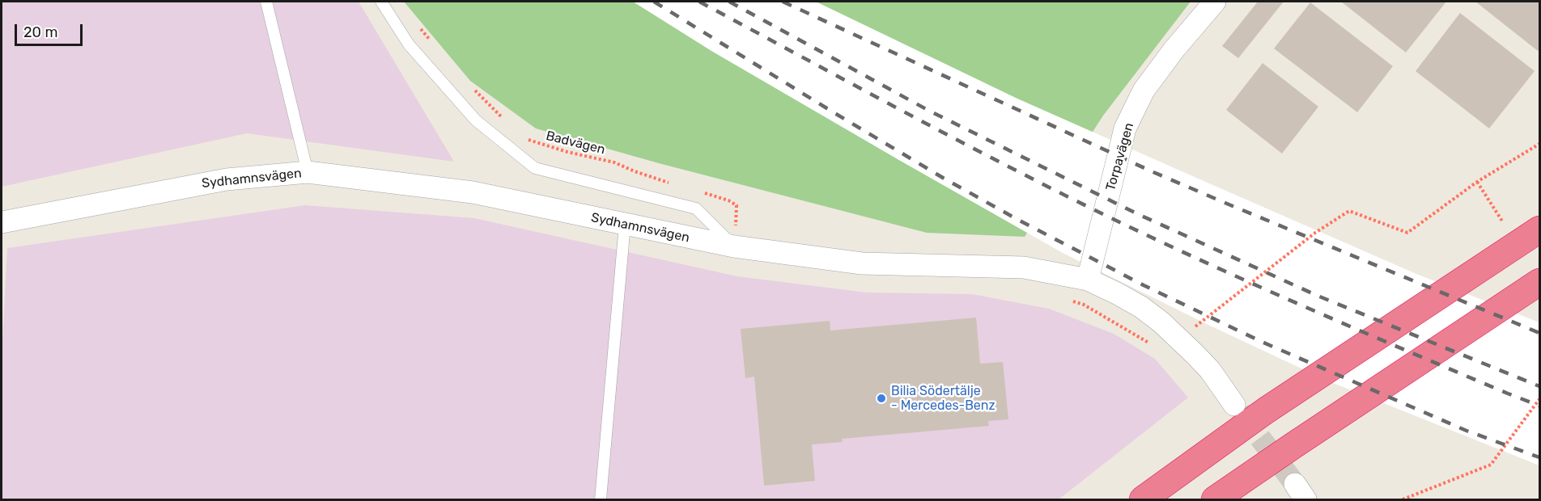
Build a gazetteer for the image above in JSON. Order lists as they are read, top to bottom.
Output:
{
  "streets": {
    "street": ["Torpavägen", "Sydhamnsvägen"],
    "path": ["Badvägen"]
  },
  "crossings": [
    ["Torpavägen", "Sydhamnsvägen"]
  ],
  "places": ["Bilia Södertälje - Mercedes-Benz"],
  "scale_bar": "20 m"
}
